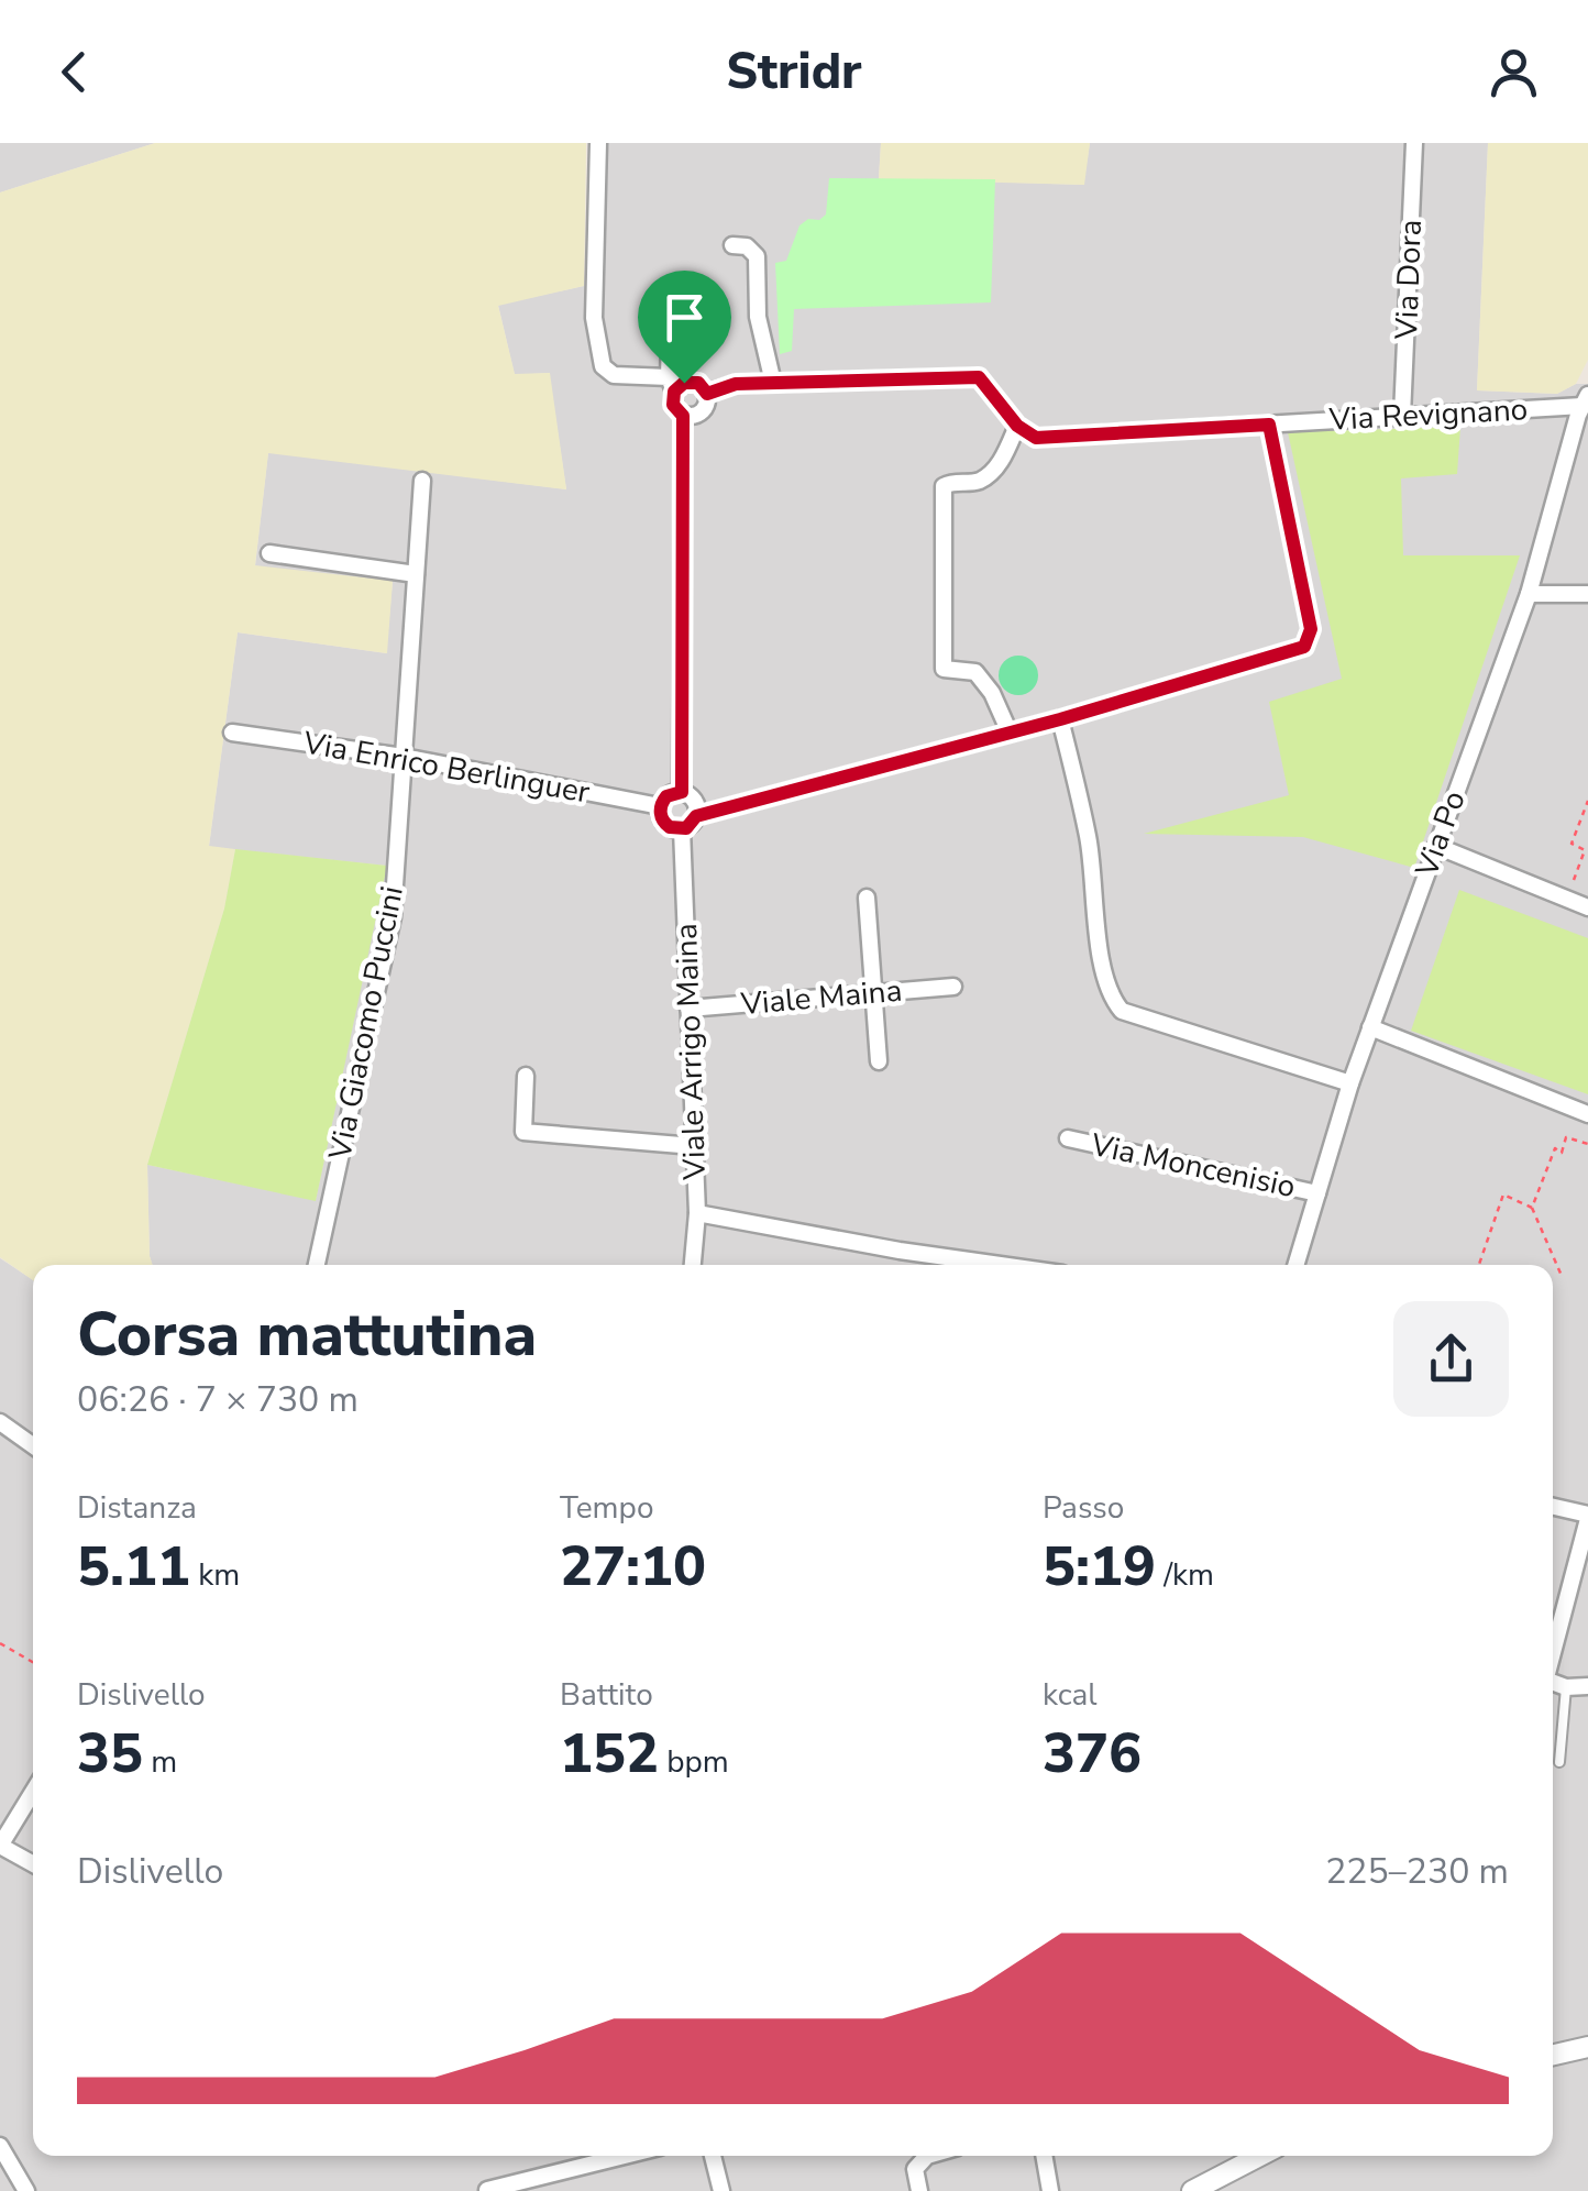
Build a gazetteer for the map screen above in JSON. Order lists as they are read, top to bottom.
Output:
{
  "streets": {
    "street": [
      "Via Dora",
      "Via Revignano",
      "Via Enrico Berlinguer",
      "Via Po",
      "Viale Maina",
      "Via Giacomo Puccini",
      "Viale Arrigo Maina",
      "Via Moncenisio"
    ]
  },
  "crossings": [
    ["Via Dora", "Via Revignano"],
    ["Via Revignano", "Via Po"],
    ["Via Enrico Berlinguer", "Via Giacomo Puccini"],
    ["Via Enrico Berlinguer", "Viale Arrigo Maina"],
    ["Via Po", "Via Moncenisio"],
    ["Viale Maina", "Viale Arrigo Maina"]
  ],
  "page": {
    "header": "Stridr",
    "heading": ["Corsa mattutina", "06:26 · 7 × 730 m"],
    "stats": [
      ["Distanza", "5.11 km"],
      ["Tempo", "27:10"],
      ["Passo", "5:19 /km"],
      ["Dislivello", "35 m"],
      ["Battito", "152 bpm"],
      ["kcal", "376"]
    ],
    "chart": ["Dislivello", "225–230 m"]
  }
}
